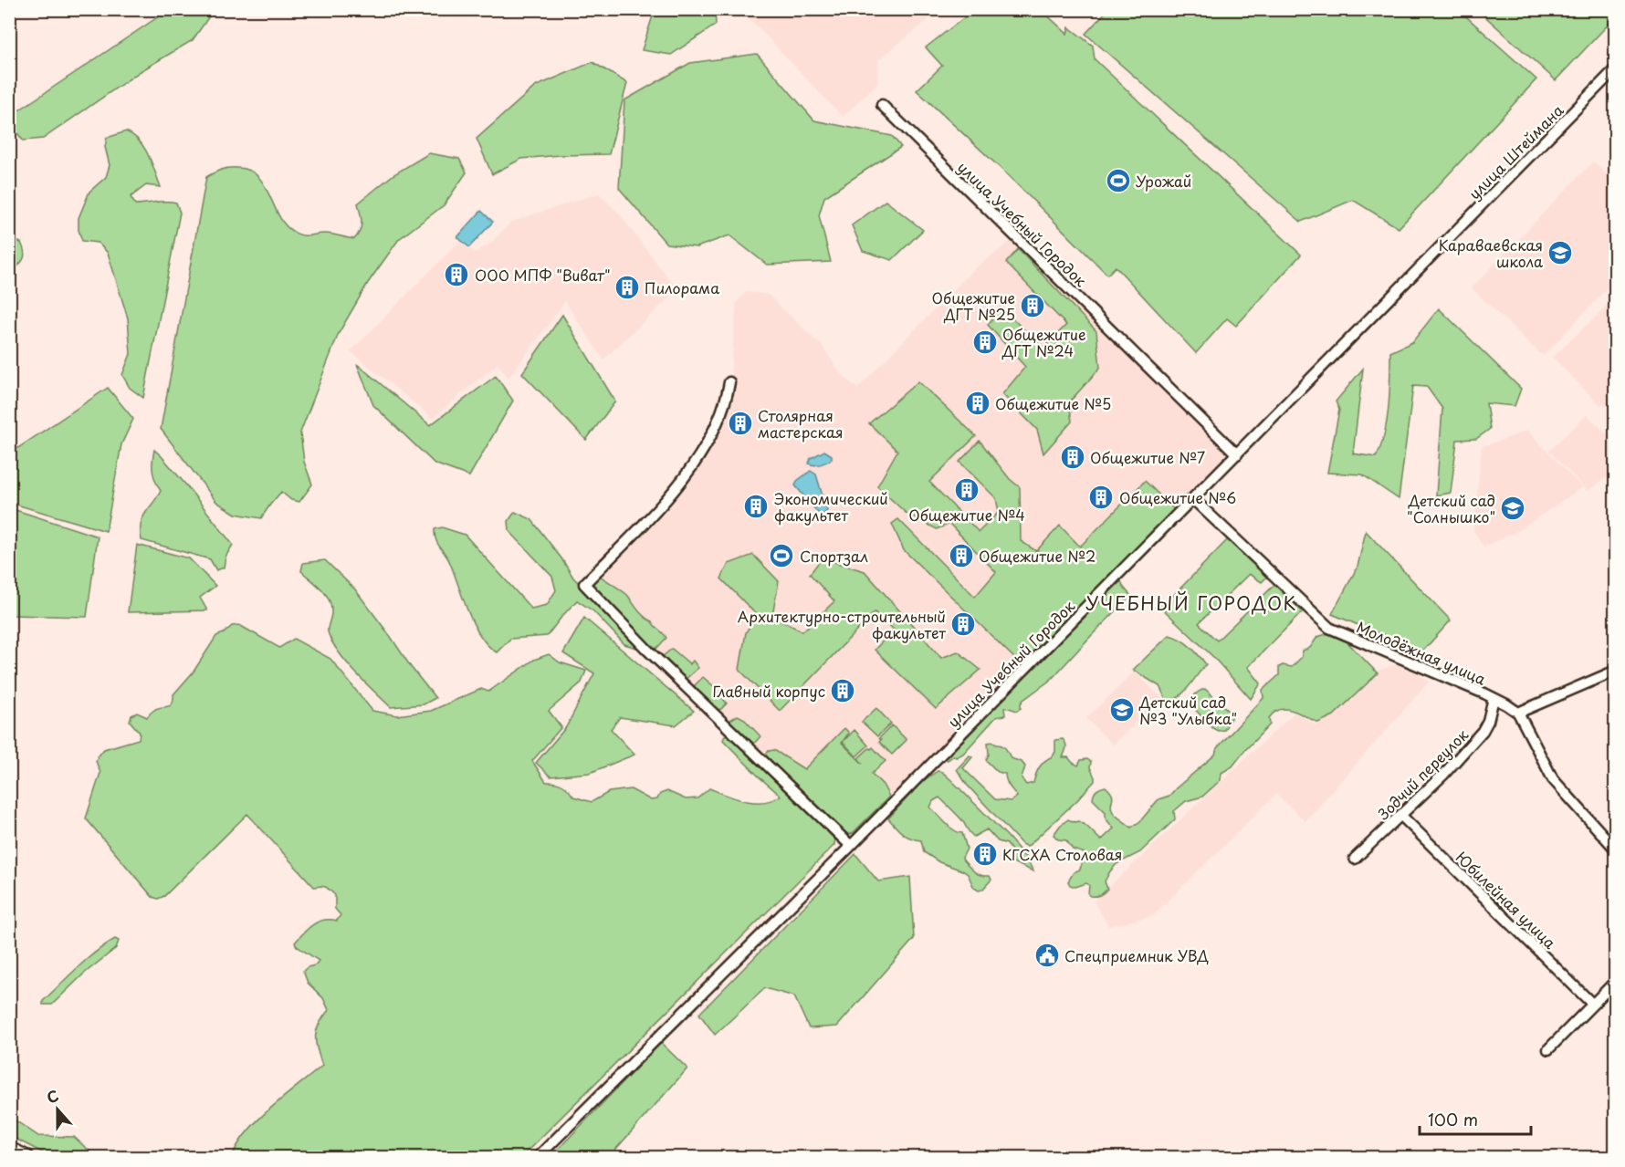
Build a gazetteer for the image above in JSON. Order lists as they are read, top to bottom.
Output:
{
  "streets": {
    "street": [
      "улица Штеймана",
      "улица Учебный Городок",
      "Молодёжная улица",
      "Зодчий переулок",
      "Юбилейная улица"
    ]
  },
  "crossings": [
    ["улица Штеймана", "улица Учебный Городок"],
    ["улица Учебный Городок", "Молодёжная улица"],
    ["Молодёжная улица", "Зодчий переулок"],
    ["Зодчий переулок", "Юбилейная улица"]
  ],
  "districts": ["УЧЕБНЫЙ ГОРОДОК"],
  "places": {
    "sports": ["Урожай", "Спортзал"],
    "school or university": ["Караваевская школа", "Детский сад \"Солнышко\"", "Детский сад №3 \"Улыбка\""],
    "building": [
      "ООО МПФ \"Виват\"",
      "Пилорама",
      "Общежитие ДГТ №25",
      "Общежитие ДГТ №24",
      "Общежитие №5",
      "Столярная мастерская",
      "Общежитие №7",
      "Общежитие №4",
      "Общежитие №6",
      "Экономический факультет",
      "Общежитие №2",
      "Архитектурно-строительный факультет",
      "Главный корпус",
      "КГСХА Столовая"
    ],
    "public building": ["Спецприемник УВД"]
  },
  "scale_bar": "100 m",
  "north": "top"
}
